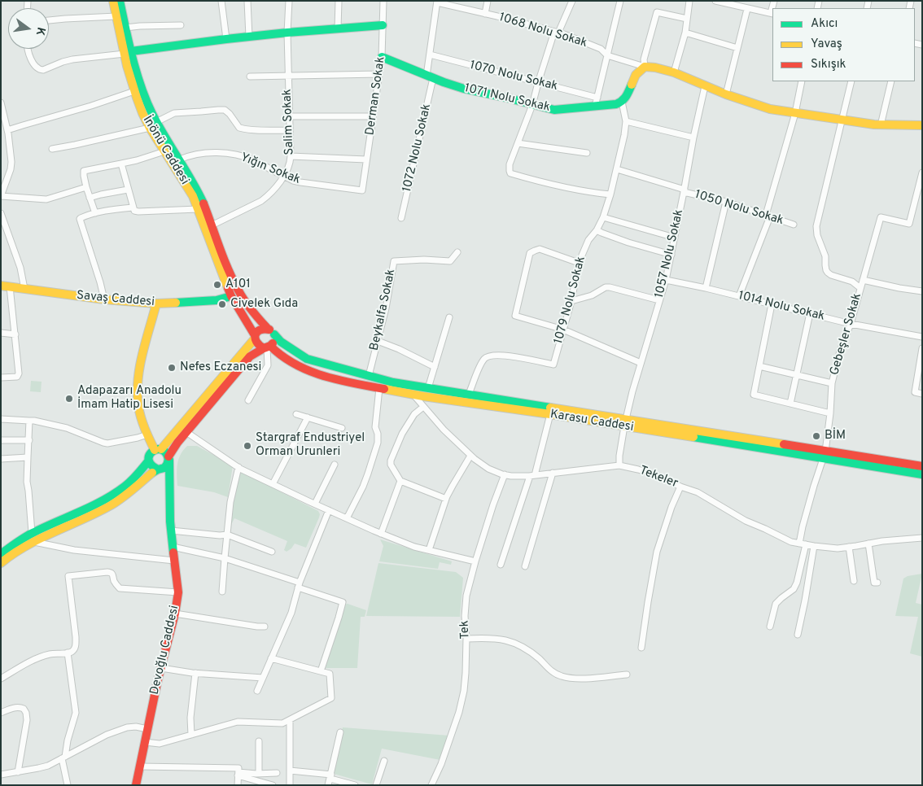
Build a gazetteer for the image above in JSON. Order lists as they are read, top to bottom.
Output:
{
  "streets": {
    "street": [
      "1068 Nolu Sokak",
      "1070 Nolu Sokak",
      "Derman Sokak",
      "1071 Nolu Sokak",
      "Salim Sokak",
      "1072 Nolu Sokak",
      "İnönü Caddesi",
      "Yığın Sokak",
      "1050 Nolu Sokak",
      "1057 Nolu Sokak",
      "Savaş Caddesi",
      "1079 Nolu Sokak",
      "1014 Nolu Sokak",
      "Beykalfa Sokak",
      "Gebeşler Sokak",
      "Karasu Caddesi",
      "Tekeler",
      "Tek",
      "Devoğlu Caddesi"
    ]
  },
  "crossings": [
    ["1068 Nolu Sokak", "1072 Nolu Sokak"],
    ["1070 Nolu Sokak", "1072 Nolu Sokak"],
    ["Derman Sokak", "1071 Nolu Sokak"],
    ["Derman Sokak", "Yığın Sokak"],
    ["1071 Nolu Sokak", "1072 Nolu Sokak"],
    ["Salim Sokak", "İnönü Caddesi"],
    ["Salim Sokak", "Yığın Sokak"],
    ["İnönü Caddesi", "Yığın Sokak"],
    ["İnönü Caddesi", "Savaş Caddesi"],
    ["İnönü Caddesi", "Karasu Caddesi"],
    ["1050 Nolu Sokak", "1057 Nolu Sokak"],
    ["1050 Nolu Sokak", "1079 Nolu Sokak"],
    ["1057 Nolu Sokak", "1014 Nolu Sokak"],
    ["1057 Nolu Sokak", "Karasu Caddesi"],
    ["1057 Nolu Sokak", "Tekeler"],
    ["1079 Nolu Sokak", "Karasu Caddesi"],
    ["1014 Nolu Sokak", "Gebeşler Sokak"],
    ["Beykalfa Sokak", "Karasu Caddesi"],
    ["Gebeşler Sokak", "Karasu Caddesi"],
    ["Gebeşler Sokak", "Tekeler"],
    ["Karasu Caddesi", "Tekeler"],
    ["Tekeler", "Tek"]
  ],
  "places": [
    "A101",
    "Civelek Gıda",
    "Nefes Eczanesi",
    "Adapazarı Anadolu İmam Hatip Lisesi",
    "BİM",
    "Stargraf Endustriyel Orman Urunleri"
  ],
  "legend": ["Akıcı", "Yavaş", "Sıkışık"],
  "north": "right"
}
